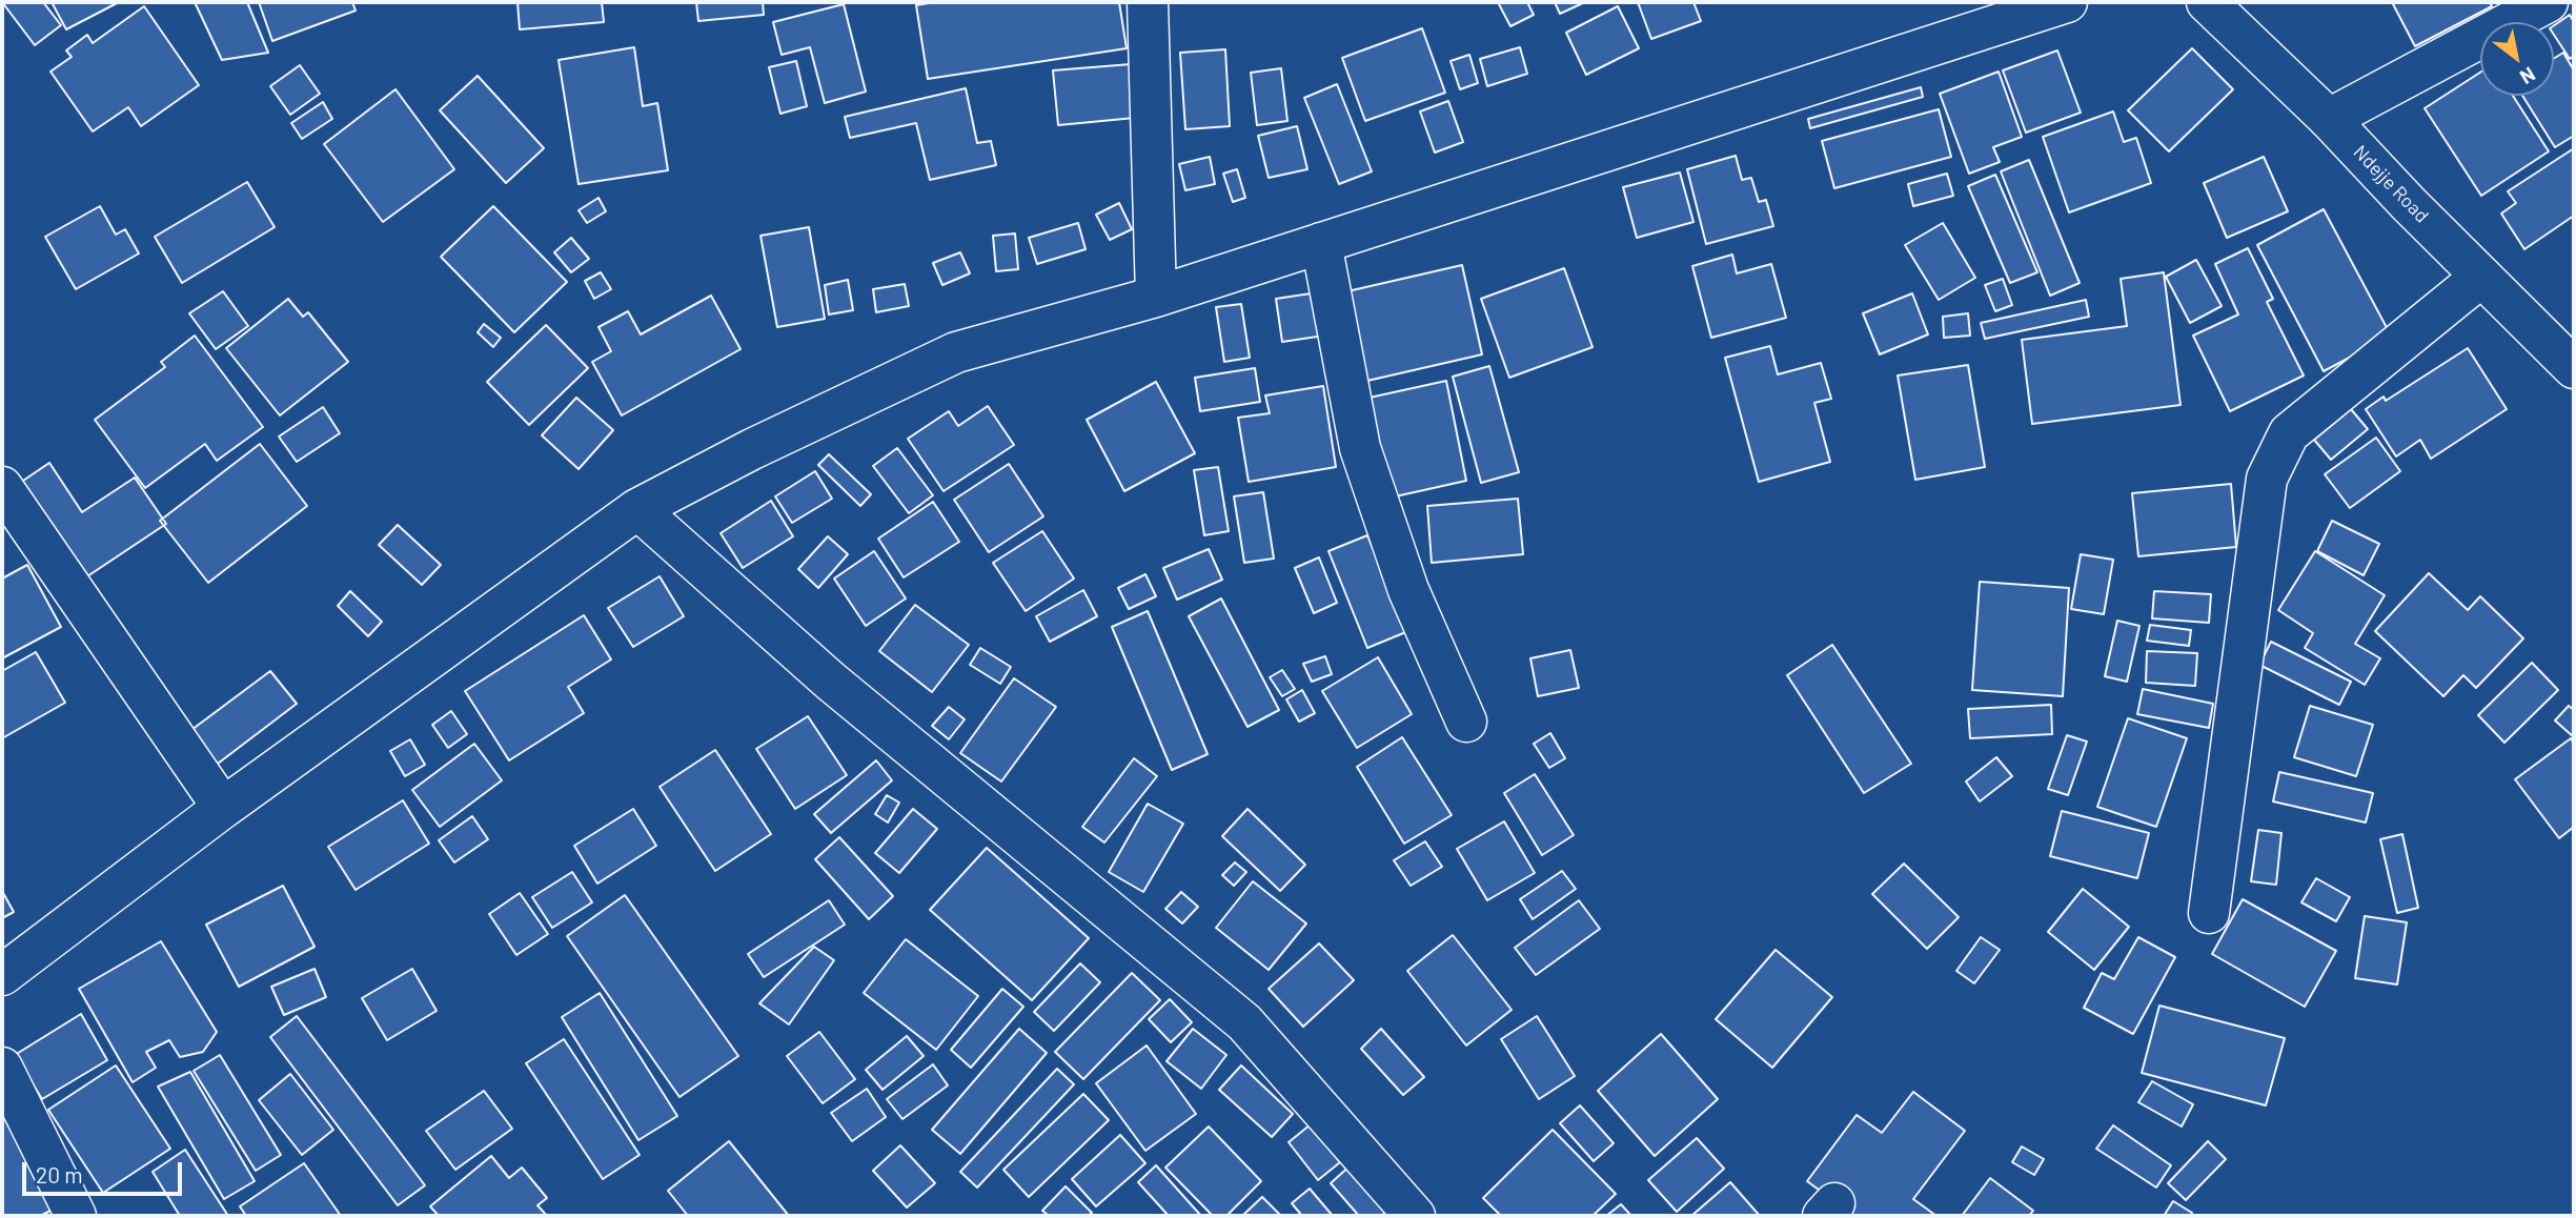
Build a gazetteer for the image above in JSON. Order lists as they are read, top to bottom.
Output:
{
  "streets": {
    "street": ["Ndejje Road"]
  },
  "scale_bar": "20 m",
  "north": "bottom right"
}
